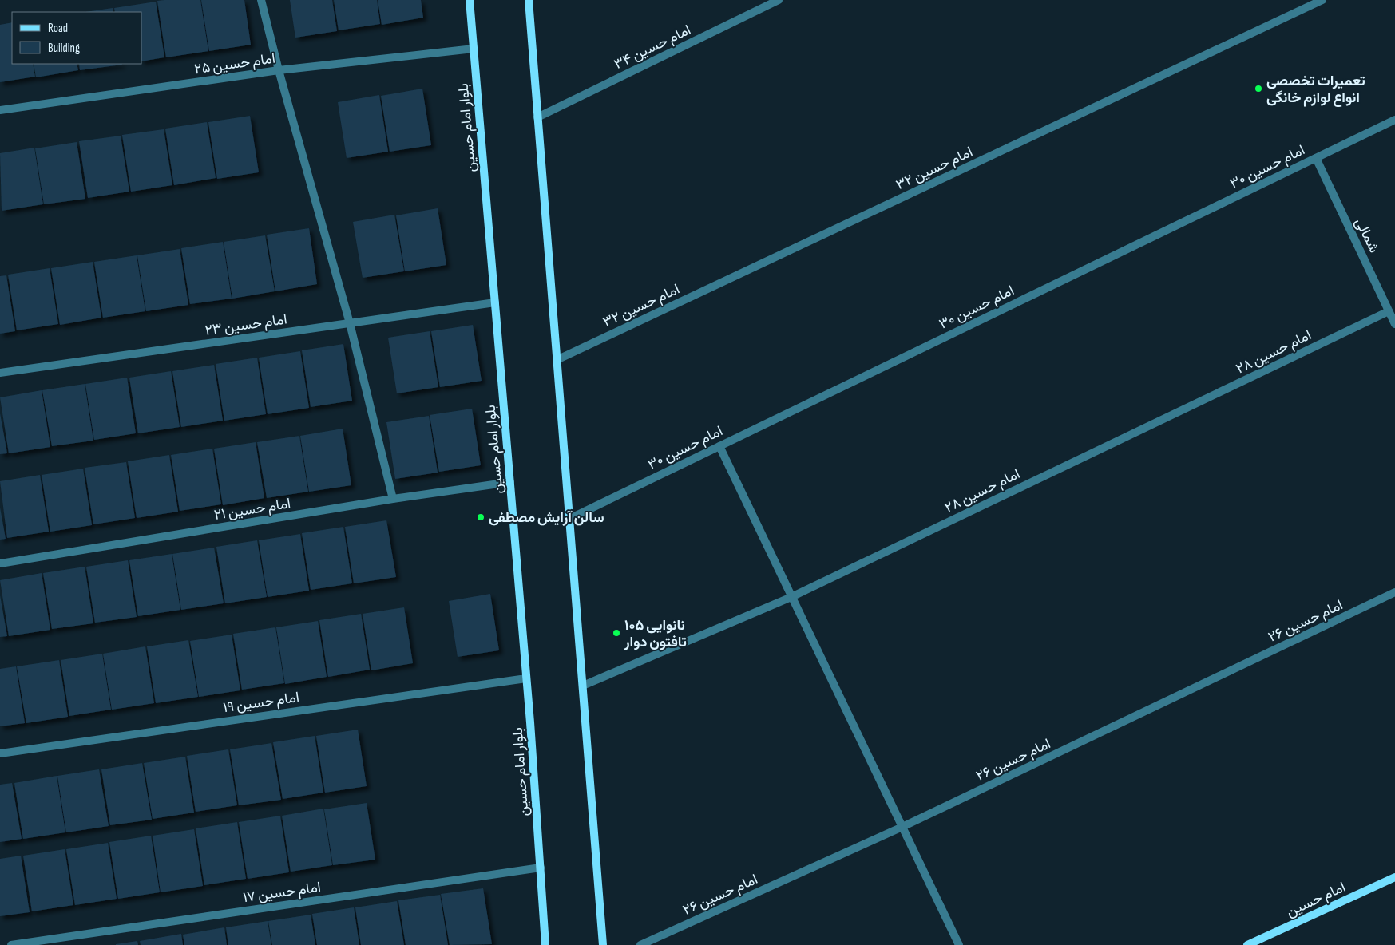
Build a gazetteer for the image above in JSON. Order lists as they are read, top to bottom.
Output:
{
  "streets": {
    "main road": ["بلوار امام حسین", "امام حسین"],
    "street": [
      "امام حسین ۳۴",
      "امام حسین ۲۵",
      "امام حسین ۳۰",
      "امام حسین ۳۲",
      "شمالی",
      "امام حسین ۲۳",
      "امام حسین ۲۸",
      "امام حسین ۲۱",
      "امام حسین ۲۶",
      "امام حسین ۱۹",
      "امام حسین ۱۷"
    ]
  },
  "crossings": [
    ["امام حسین ۲۵", "بلوار امام حسین"],
    ["بلوار امام حسین", "امام حسین ۲۳"],
    ["بلوار امام حسین", "امام حسین ۲۱"],
    ["بلوار امام حسین", "امام حسین ۱۹"],
    ["بلوار امام حسین", "امام حسین ۱۷"],
    ["امام حسین ۳۰", "شمالی"],
    ["شمالی", "امام حسین ۲۸"]
  ],
  "places": ["تعمیرات تخصصی انواع لوازم خانگی", "سالن آرایش مصطفی", "نانوایی ۱۰۵ تافتون دوار"],
  "legend": ["Road", "Building"]
}
